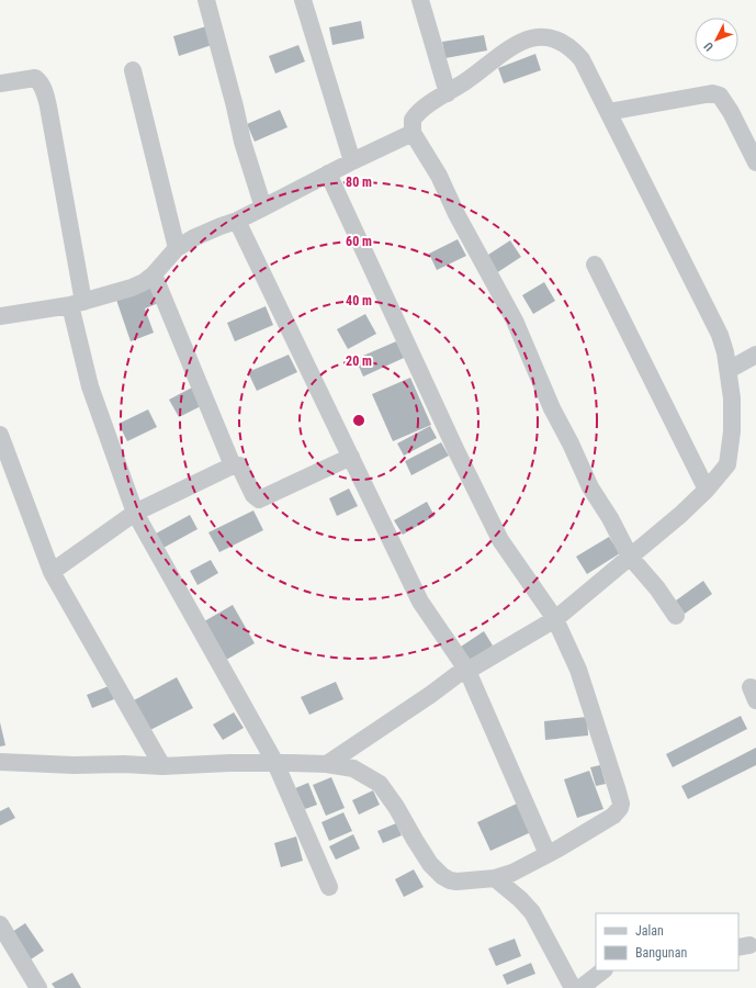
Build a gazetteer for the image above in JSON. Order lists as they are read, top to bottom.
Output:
{
  "legend": ["Jalan", "Bangunan"],
  "north": "bottom left",
  "rings": [
    "80 m",
    "60 m",
    "40 m",
    "20 m"
  ]
}
